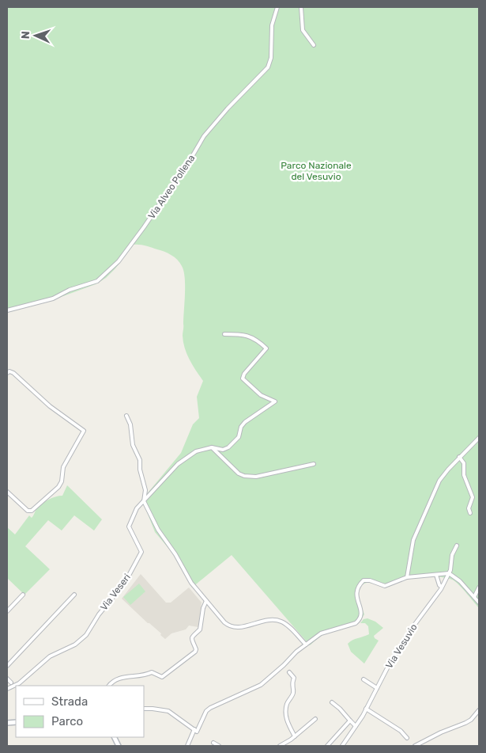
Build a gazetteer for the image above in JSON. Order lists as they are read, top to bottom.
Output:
{
  "streets": {
    "street": ["Via Alveo Pollena", "Via Veseri", "Via Vesuvio"]
  },
  "parks": ["Parco Nazionale del Vesuvio"],
  "legend": ["Strada", "Parco"],
  "north": "left"
}
